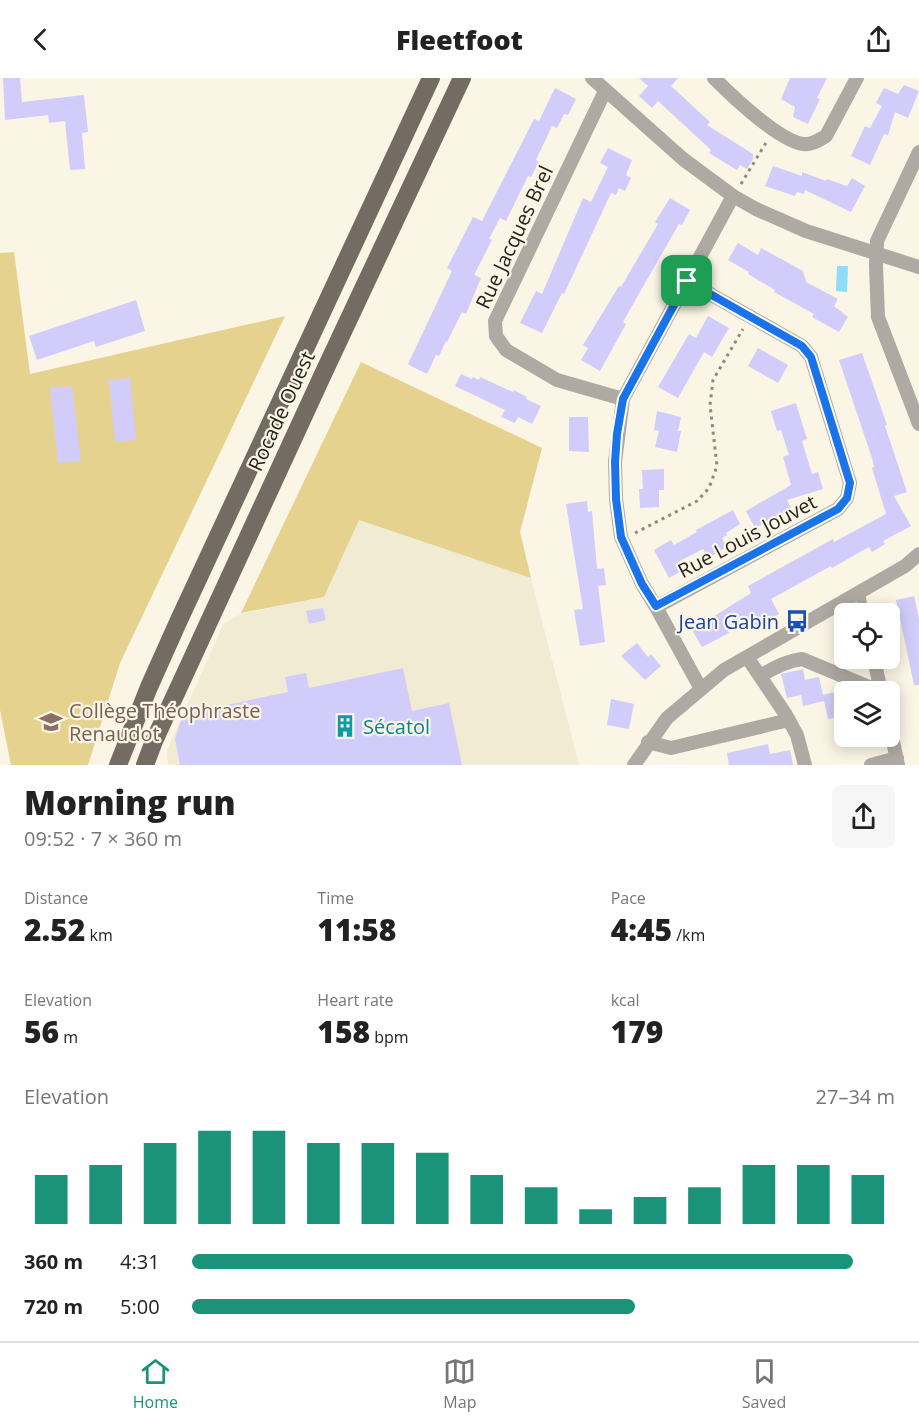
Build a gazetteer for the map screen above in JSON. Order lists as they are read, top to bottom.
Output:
{
  "streets": {
    "main road": ["Rocade Ouest"],
    "street": ["Rue Jacques Brel", "Rue Louis Jouvet"]
  },
  "places": {
    "bus stop": ["Jean Gabin"],
    "school or university": ["Collège Théophraste Renaudot"],
    "building": ["Sécatol"]
  },
  "page": {
    "header": "Fleetfoot",
    "heading": ["Morning run", "09:52 · 7 × 360 m"],
    "stats": [
      ["Distance", "2.52 km"],
      ["Time", "11:58"],
      ["Pace", "4:45 /km"],
      ["Elevation", "56 m"],
      ["Heart rate", "158 bpm"],
      ["kcal", "179"]
    ],
    "chart": ["Elevation", "27–34 m"],
    "list": [
      {
        "name": "360 m",
        "note": "4:31"
      },
      {
        "name": "720 m",
        "note": "5:00"
      }
    ],
    "tabs": ["Home", "Map", "Saved"]
  }
}
